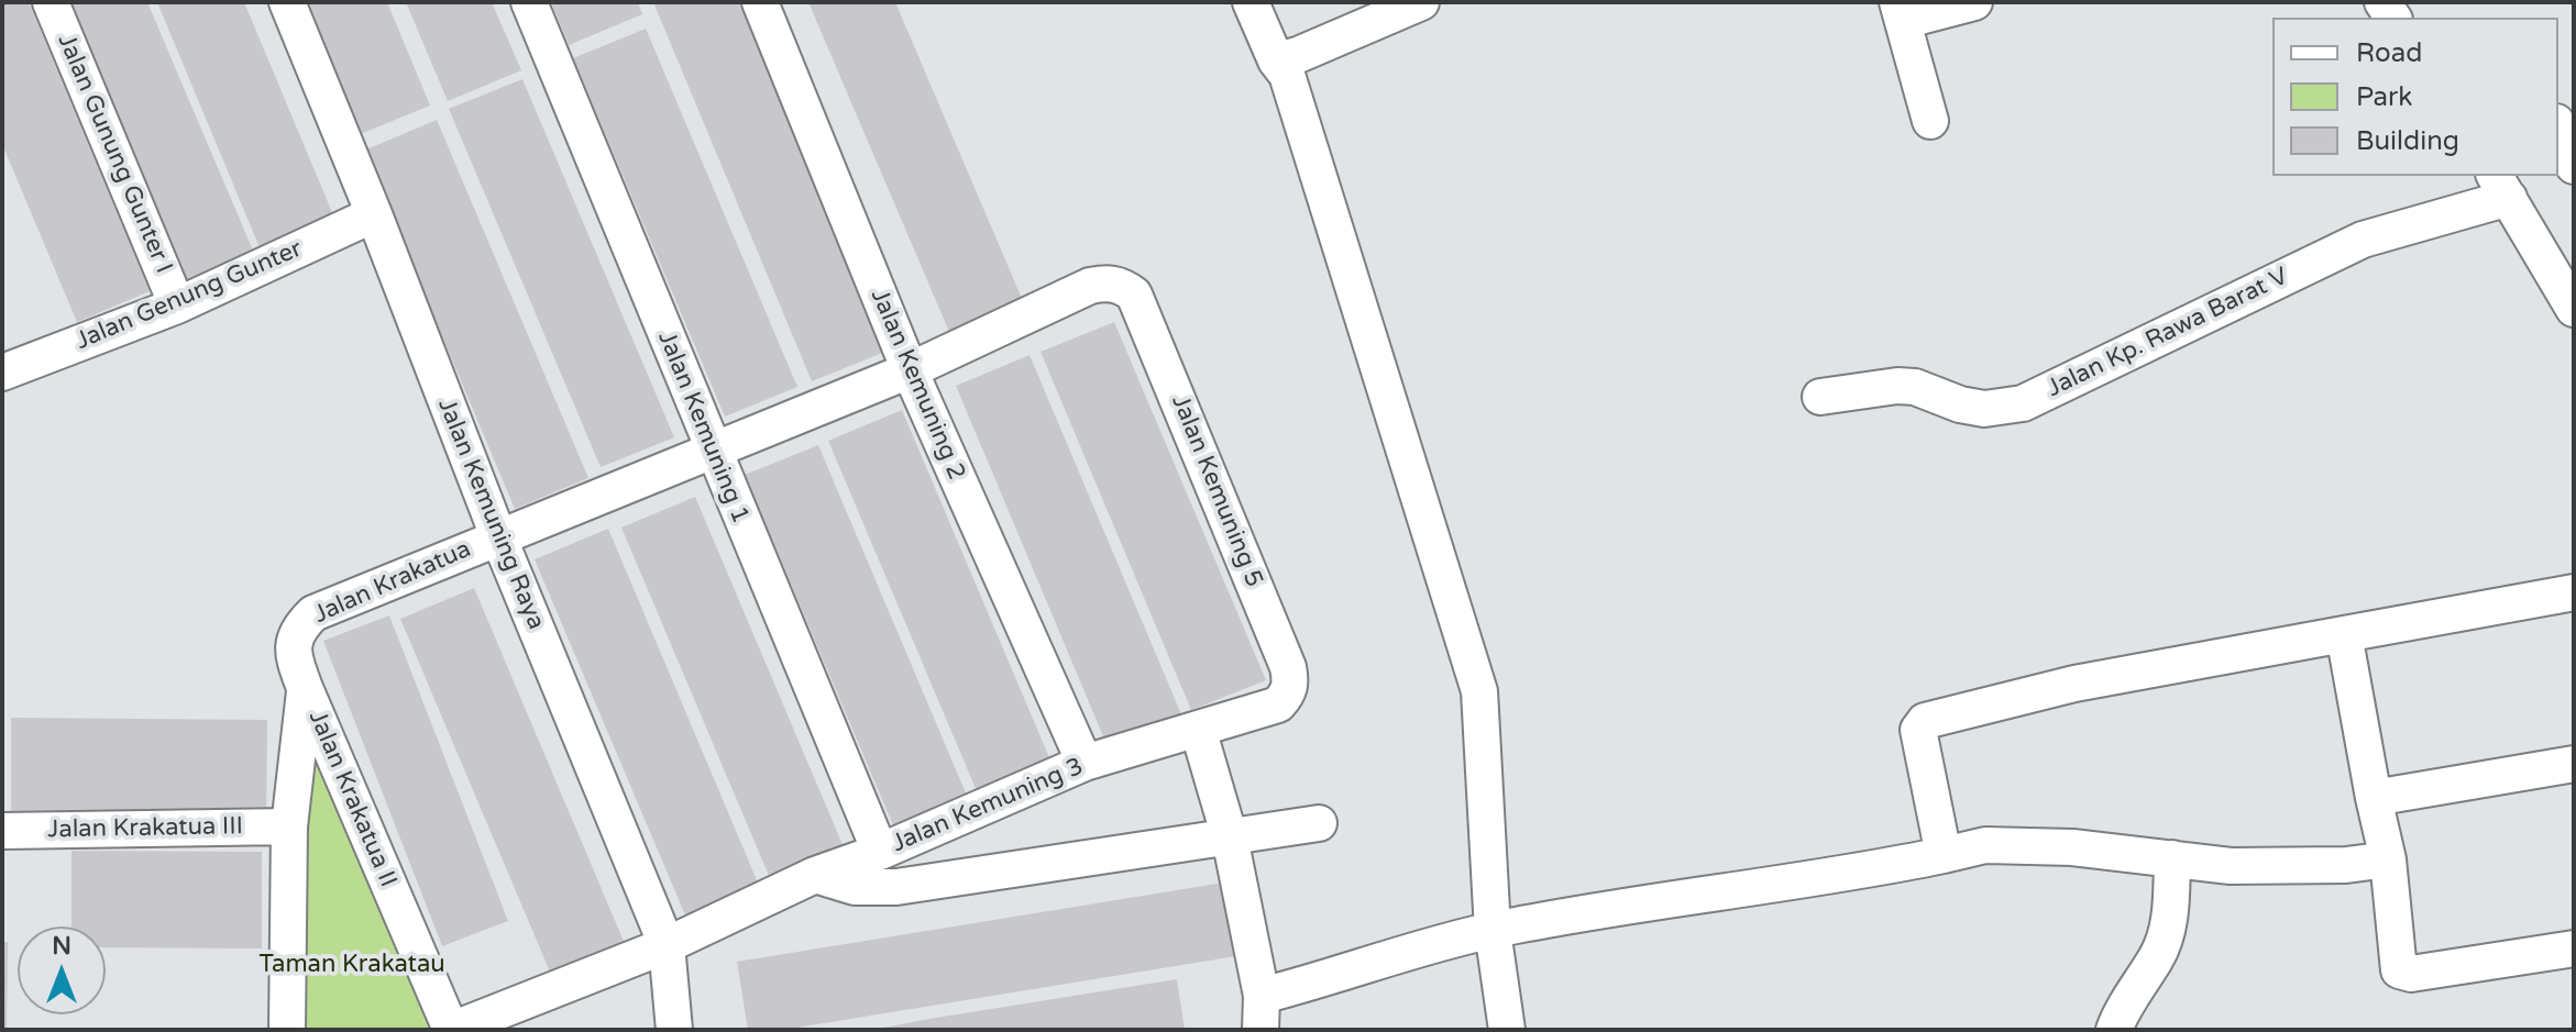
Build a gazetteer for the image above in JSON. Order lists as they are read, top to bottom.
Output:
{
  "streets": {
    "street": [
      "Jalan Gunung Gunter I",
      "Jalan Genung Gunter",
      "Jalan Kp. Rawa Barat V",
      "Jalan Kemuning 2",
      "Jalan Kemuning 1",
      "Jalan Kemuning 5",
      "Jalan Kemuning Raya",
      "Jalan Krakatua",
      "Jalan Krakatua II",
      "Jalan Kemuning 3",
      "Jalan Krakatua III"
    ]
  },
  "crossings": [
    ["Jalan Gunung Gunter I", "Jalan Genung Gunter"],
    ["Jalan Genung Gunter", "Jalan Kemuning Raya"],
    ["Jalan Kemuning 2", "Jalan Kemuning 5"],
    ["Jalan Kemuning 2", "Jalan Krakatua"],
    ["Jalan Kemuning 2", "Jalan Kemuning 3"],
    ["Jalan Kemuning 1", "Jalan Krakatua"],
    ["Jalan Kemuning 1", "Jalan Kemuning 3"],
    ["Jalan Kemuning 5", "Jalan Krakatua"],
    ["Jalan Kemuning 5", "Jalan Kemuning 3"],
    ["Jalan Kemuning Raya", "Jalan Krakatua"],
    ["Jalan Kemuning Raya", "Jalan Kemuning 3"],
    ["Jalan Krakatua", "Jalan Krakatua II"],
    ["Jalan Krakatua II", "Jalan Kemuning 3"],
    ["Jalan Krakatua II", "Jalan Krakatua III"]
  ],
  "parks": ["Taman Krakatau"],
  "legend": ["Road", "Park", "Building"],
  "north": "top"
}
